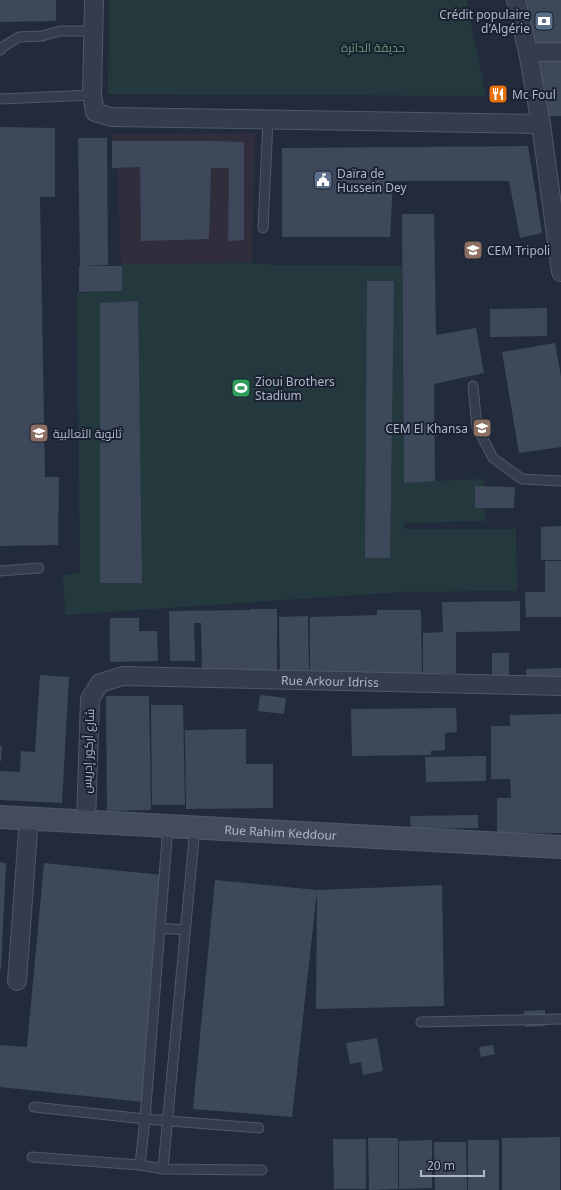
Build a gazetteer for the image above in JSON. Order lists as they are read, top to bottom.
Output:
{
  "streets": {
    "main road": ["Rue Rahim Keddour"],
    "street": ["Rue Arkour Idriss", "شارع أركور إدريس"]
  },
  "crossings": [
    ["Rue Arkour Idriss", "شارع أركور إدريس"],
    ["شارع أركور إدريس", "Rue Rahim Keddour"]
  ],
  "parks": ["حديقة الدائرة"],
  "places": {
    "bank": ["Crédit populaire d'Algérie"],
    "restaurant": ["Mc Foul"],
    "public building": ["Daïra de Hussein Dey"],
    "school or university": ["CEM Tripoli", "CEM El Khansa", "ثانوية الثعالبية"],
    "sports": ["Zioui Brothers Stadium"]
  },
  "scale_bar": "20 m"
}
